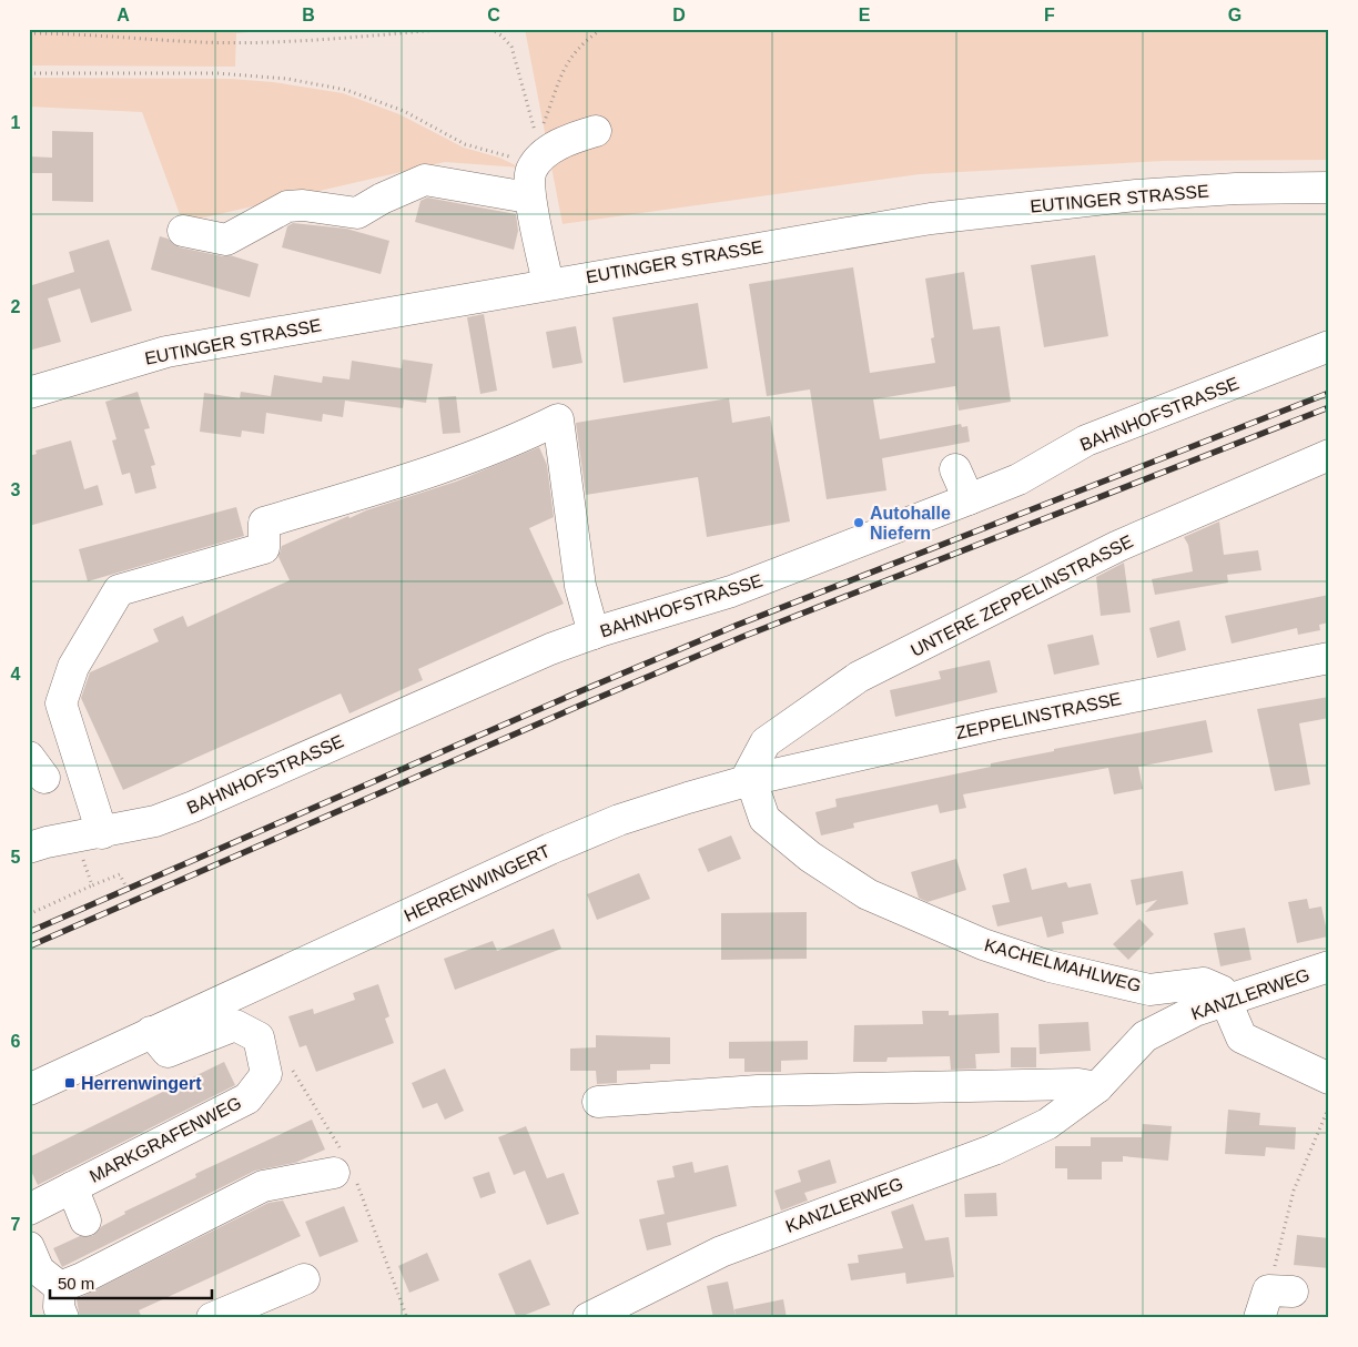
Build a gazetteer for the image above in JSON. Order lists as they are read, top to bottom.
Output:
{
  "streets": {
    "street": [
      "EUTINGER STRASSE",
      "BAHNHOFSTRASSE",
      "UNTERE ZEPPELINSTRASSE",
      "ZEPPELINSTRASSE",
      "HERRENWINGERT",
      "KACHELMAHLWEG",
      "KANZLERWEG",
      "MARKGRAFENWEG"
    ]
  },
  "crossings": [
    ["UNTERE ZEPPELINSTRASSE", "ZEPPELINSTRASSE"],
    ["UNTERE ZEPPELINSTRASSE", "HERRENWINGERT"],
    ["UNTERE ZEPPELINSTRASSE", "KACHELMAHLWEG"],
    ["ZEPPELINSTRASSE", "HERRENWINGERT"],
    ["ZEPPELINSTRASSE", "KACHELMAHLWEG"],
    ["HERRENWINGERT", "KACHELMAHLWEG"],
    ["HERRENWINGERT", "MARKGRAFENWEG"],
    ["KACHELMAHLWEG", "KANZLERWEG"]
  ],
  "places": {
    "other": ["Autohalle Niefern"],
    "transit": ["Herrenwingert"]
  },
  "scale_bar": "50 m",
  "grid": {
    "columns": [
      "A",
      "B",
      "C",
      "D",
      "E",
      "F",
      "G"
    ],
    "rows": [
      "1",
      "2",
      "3",
      "4",
      "5",
      "6",
      "7"
    ]
  }
}
